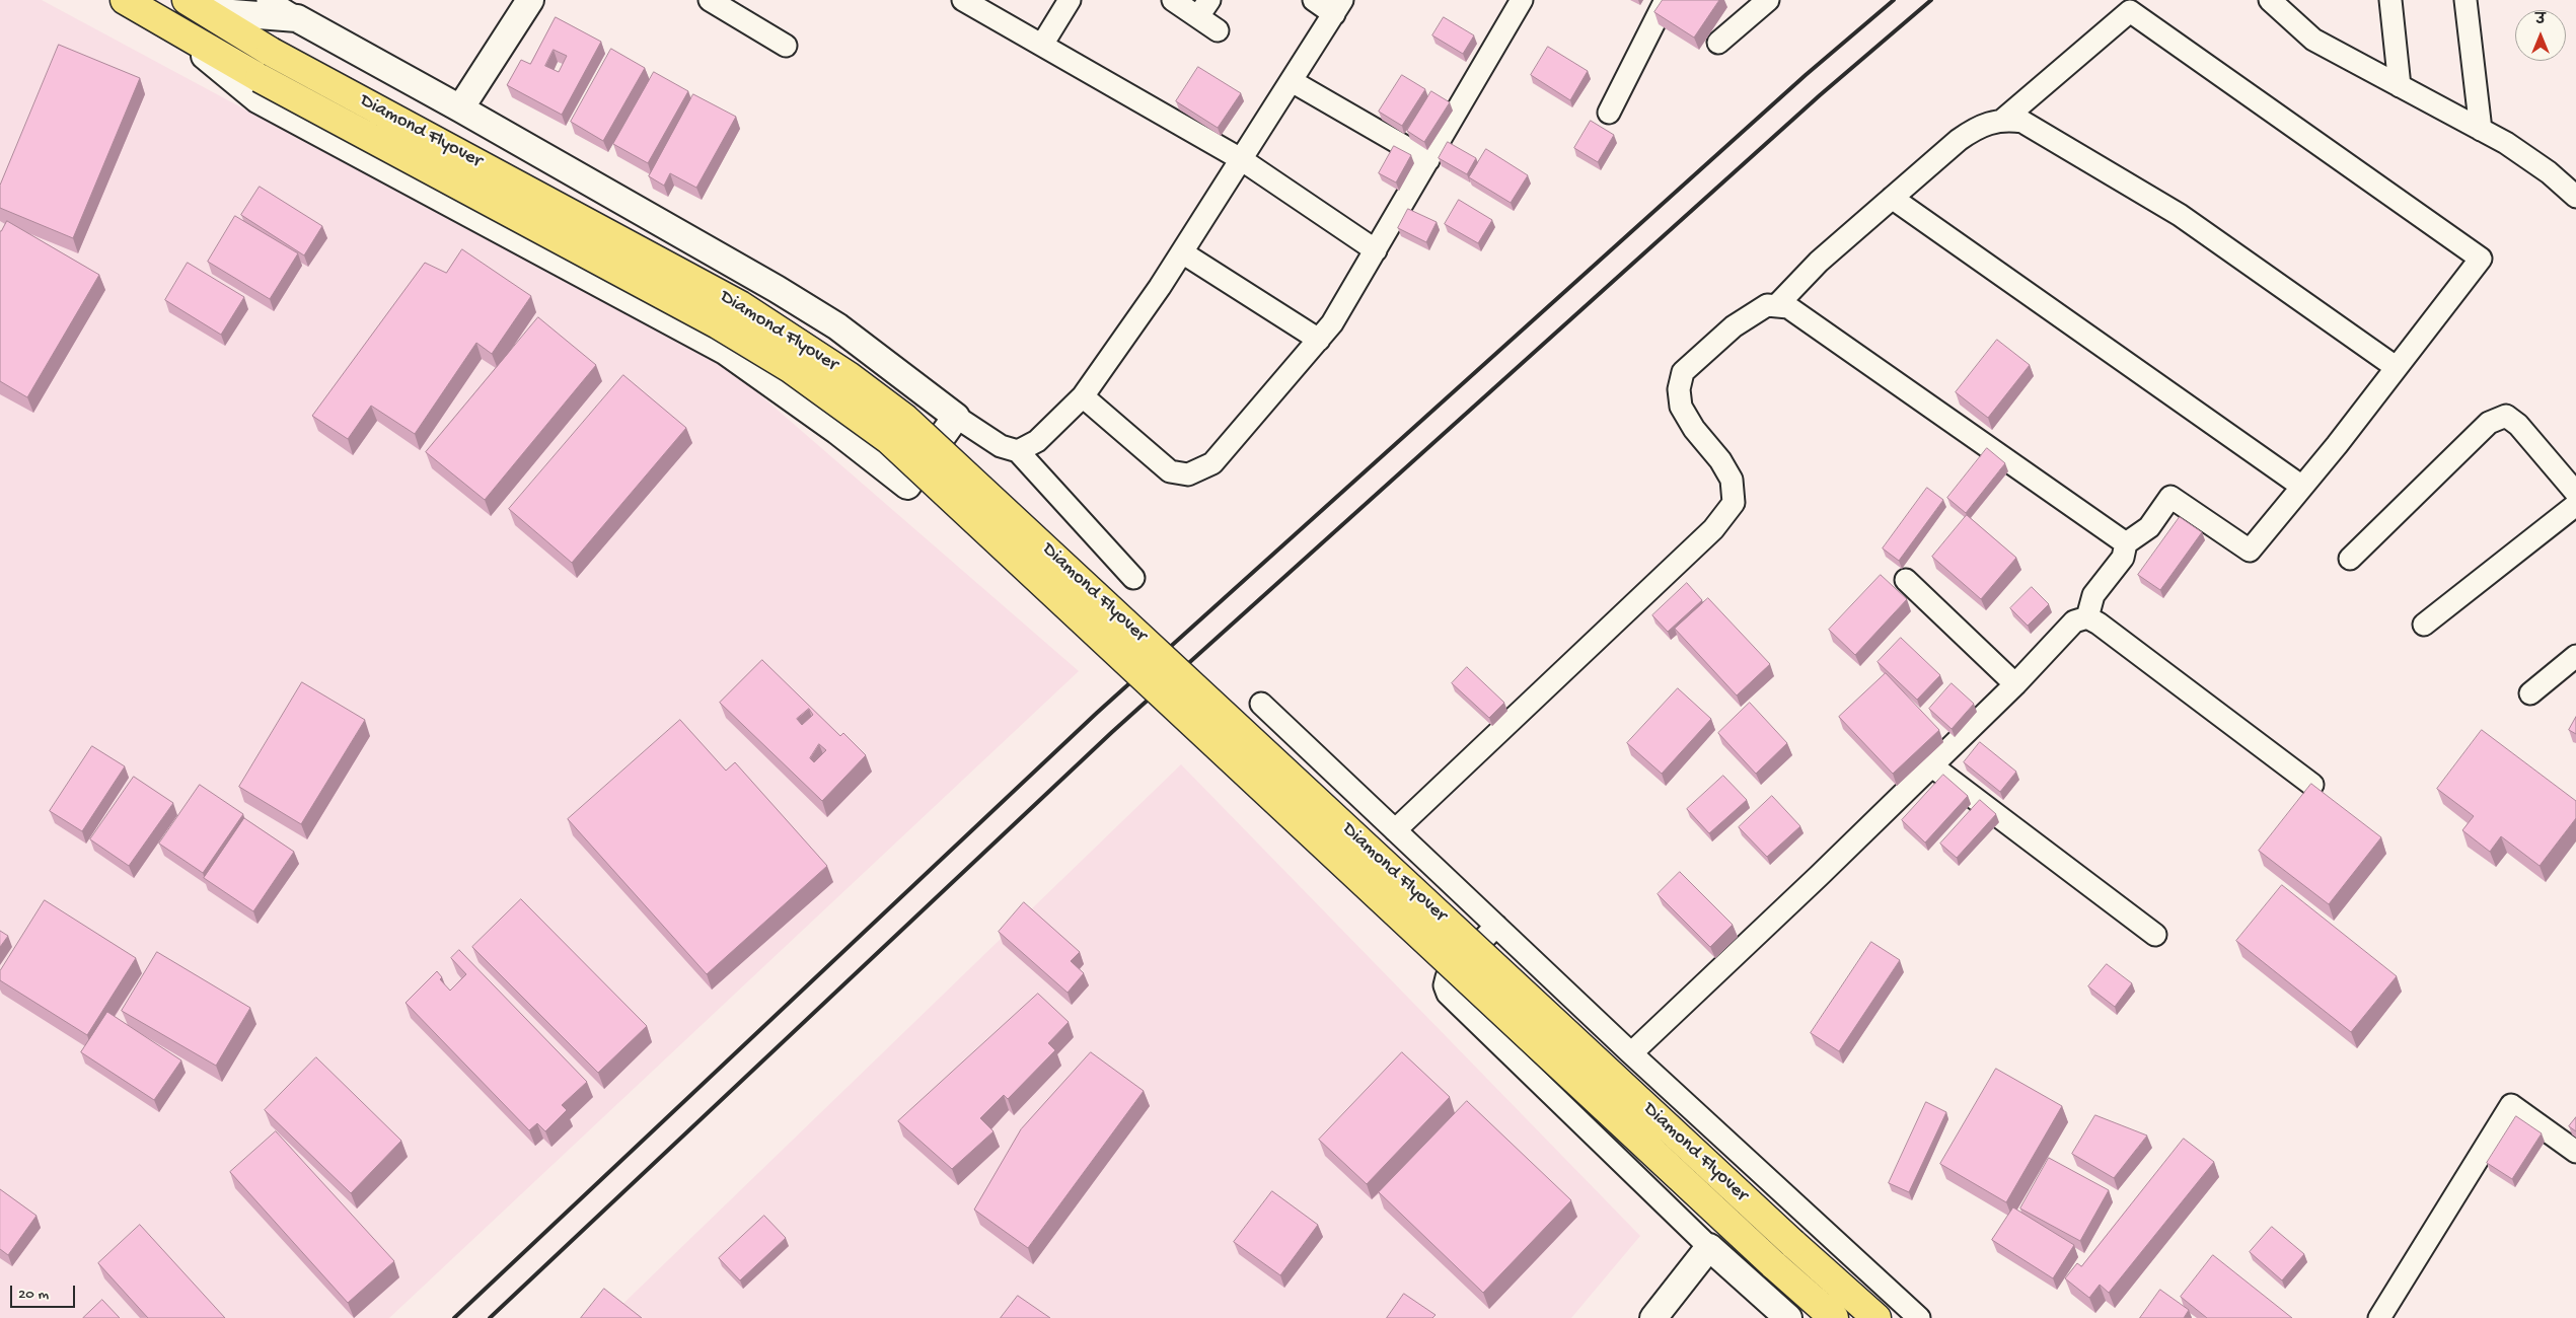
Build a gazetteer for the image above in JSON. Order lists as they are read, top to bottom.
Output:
{
  "streets": {
    "highway": ["Diamond Flyover"]
  },
  "scale_bar": "20 m",
  "north": "top"
}
